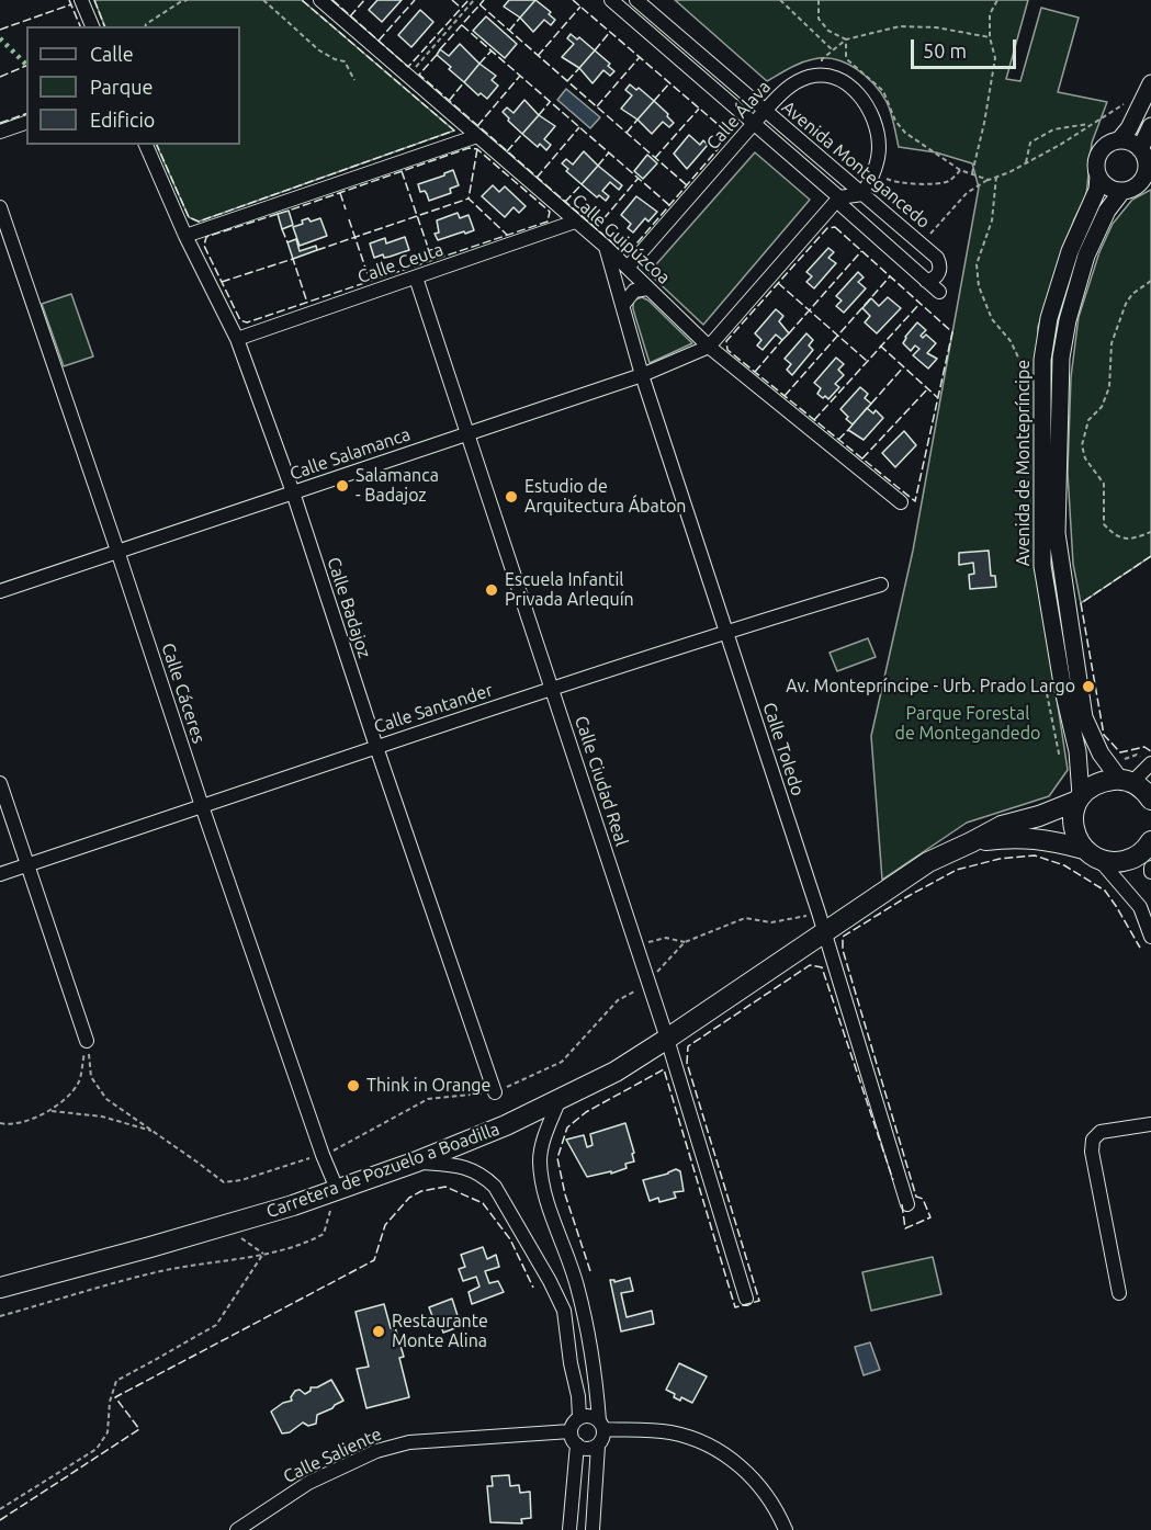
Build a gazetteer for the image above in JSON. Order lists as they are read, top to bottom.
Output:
{
  "streets": {
    "main road": ["Carretera de Pozuelo a Boadilla"],
    "street": [
      "Calle Álava",
      "Avenida Montegancedo",
      "Calle Guipúzcoa",
      "Calle Ceuta",
      "Calle Salamanca",
      "Avenida de Montepríncipe",
      "Calle Badajoz",
      "Calle Cáceres",
      "Calle Santander",
      "Calle Toledo",
      "Calle Ciudad Real",
      "Calle Saliente"
    ]
  },
  "crossings": [
    ["Calle Álava", "Avenida Montegancedo"],
    ["Calle Álava", "Calle Guipúzcoa"],
    ["Calle Guipúzcoa", "Calle Ceuta"],
    ["Calle Guipúzcoa", "Calle Salamanca"],
    ["Calle Guipúzcoa", "Calle Toledo"],
    ["Calle Ceuta", "Calle Badajoz"],
    ["Calle Ceuta", "Calle Ciudad Real"],
    ["Calle Salamanca", "Calle Badajoz"],
    ["Calle Salamanca", "Calle Cáceres"],
    ["Calle Salamanca", "Calle Toledo"],
    ["Calle Salamanca", "Calle Ciudad Real"],
    ["Avenida de Montepríncipe", "Carretera de Pozuelo a Boadilla"],
    ["Calle Badajoz", "Calle Santander"],
    ["Calle Cáceres", "Calle Santander"],
    ["Calle Cáceres", "Carretera de Pozuelo a Boadilla"],
    ["Calle Santander", "Calle Toledo"],
    ["Calle Santander", "Calle Ciudad Real"],
    ["Calle Toledo", "Carretera de Pozuelo a Boadilla"],
    ["Calle Ciudad Real", "Carretera de Pozuelo a Boadilla"]
  ],
  "parks": ["Parque Forestal de Montegandedo"],
  "places": [
    "Salamanca - Badajoz",
    "Estudio de Arquitectura Ábaton",
    "Escuela Infantil Privada Arlequín",
    "Av. Montepríncipe - Urb. Prado Largo",
    "Think in Orange",
    "Restaurante Monte Alina"
  ],
  "legend": ["Calle", "Parque", "Edificio"],
  "scale_bar": "50 m"
}
